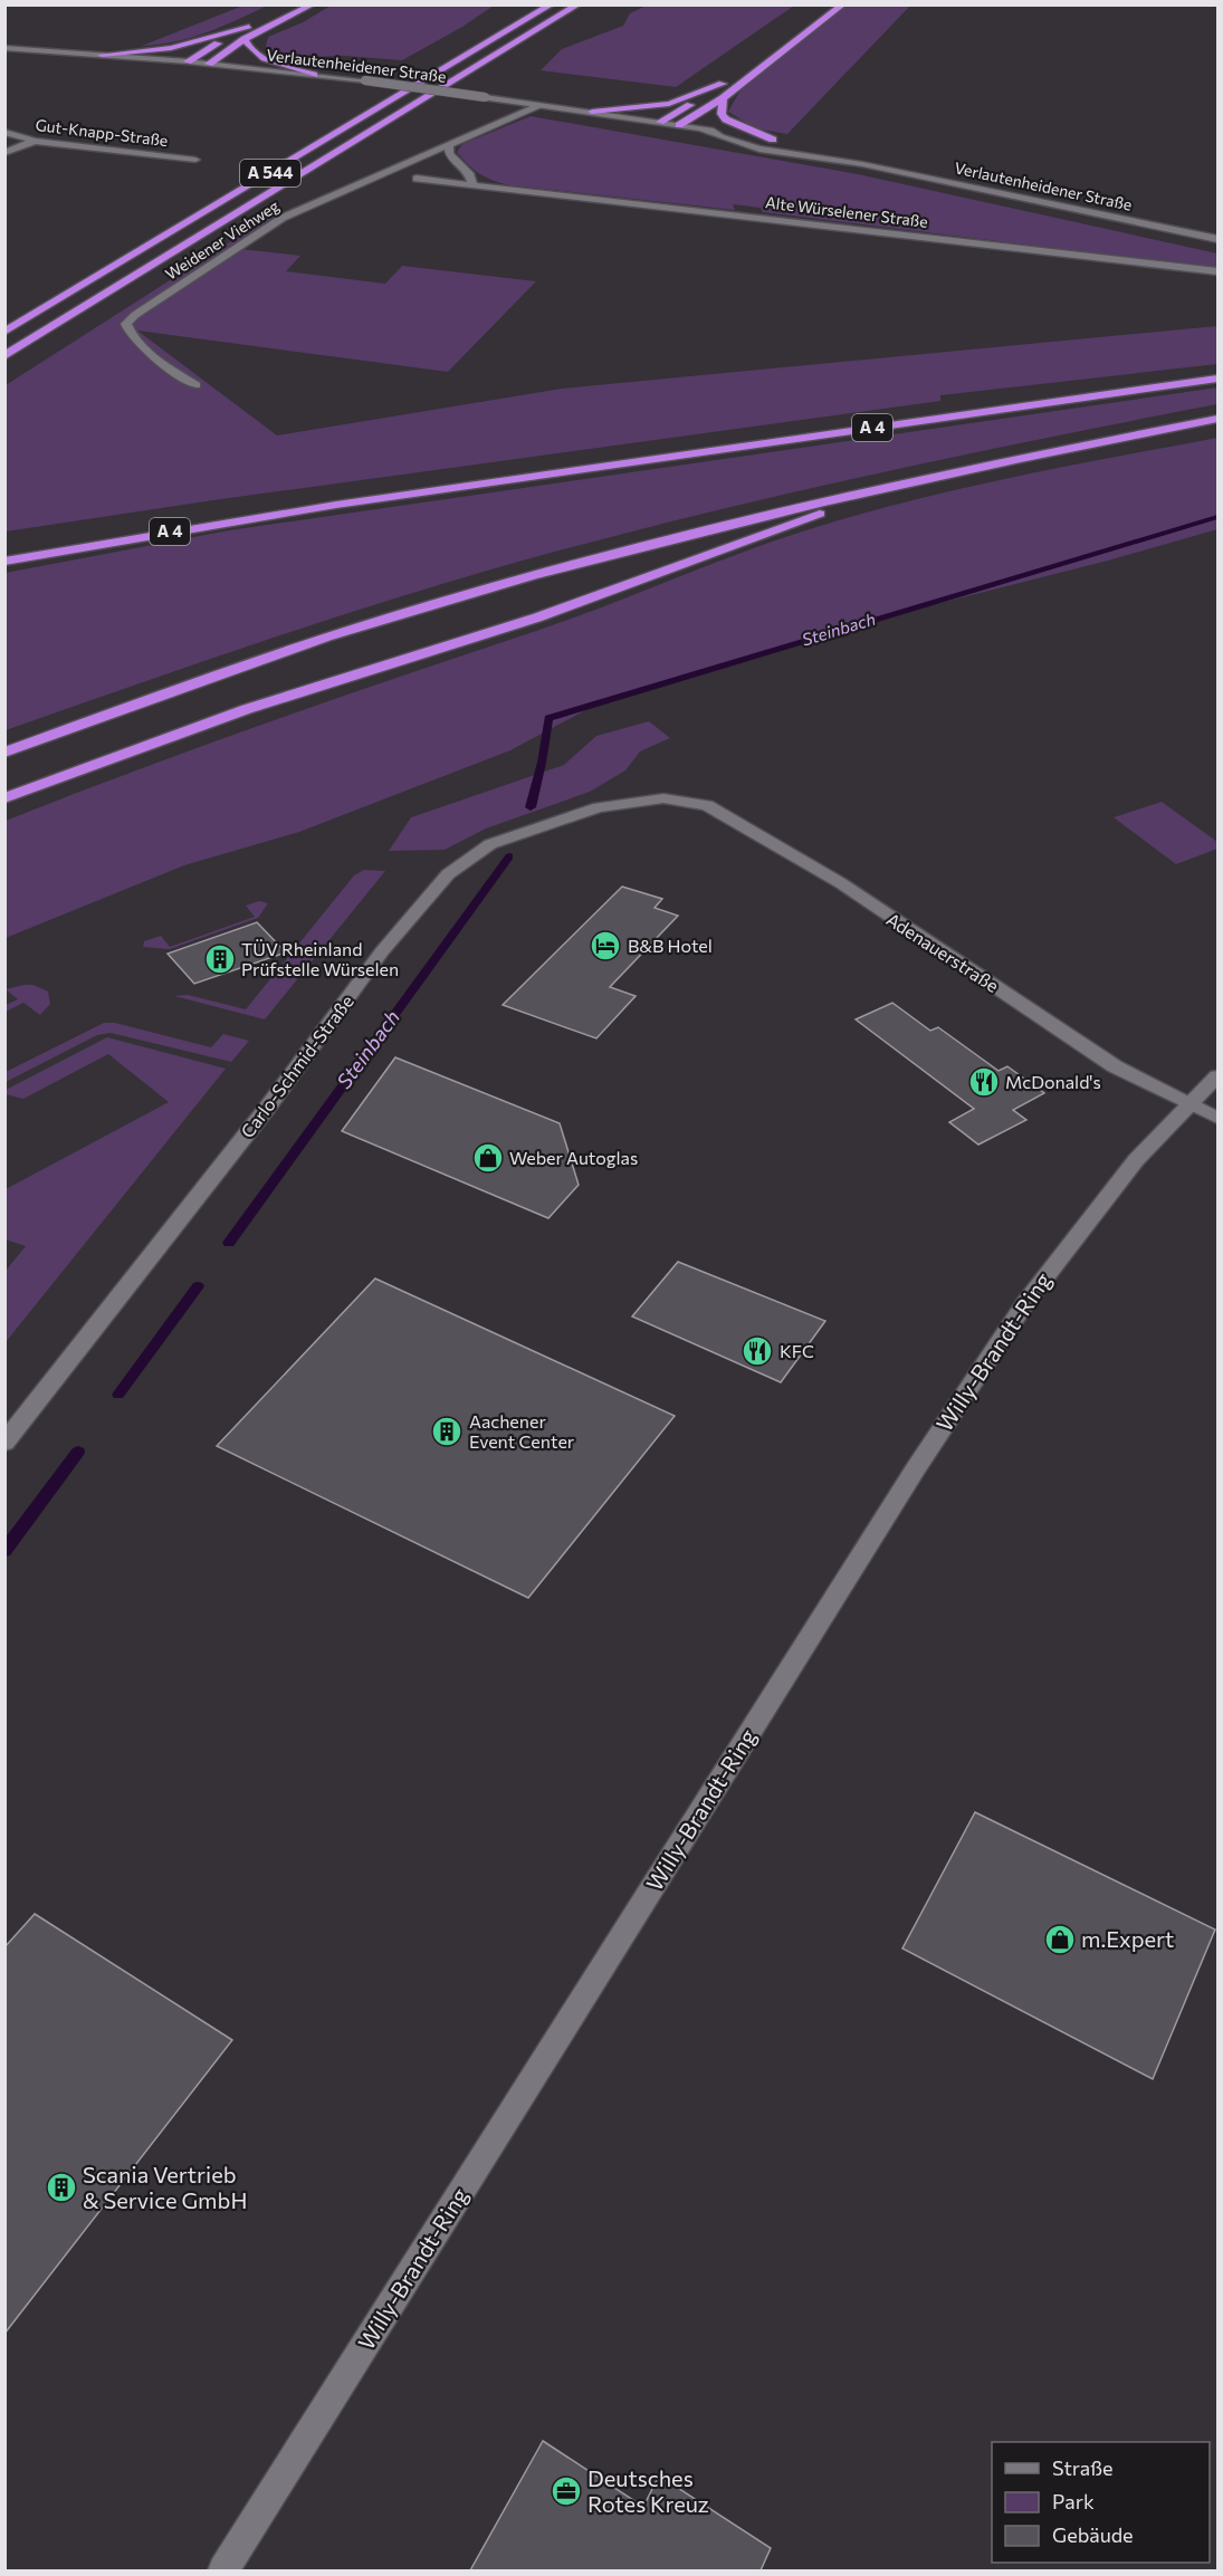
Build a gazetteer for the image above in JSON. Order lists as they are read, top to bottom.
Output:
{
  "streets": {
    "highway": ["A 544", "A 4"],
    "street": [
      "Verlautenheidener Straße",
      "Gut-Knapp-Straße",
      "Alte Würselener Straße",
      "Weidener Viehweg",
      "Adenauerstraße",
      "Carlo-Schmid-Straße",
      "Willy-Brandt-Ring"
    ]
  },
  "crossings": [
    ["Verlautenheidener Straße", "Weidener Viehweg"],
    ["Adenauerstraße", "Carlo-Schmid-Straße"],
    ["Adenauerstraße", "Willy-Brandt-Ring"]
  ],
  "water": ["Steinbach"],
  "places": {
    "hotel": ["B&B Hotel"],
    "building": ["TÜV Rheinland Prüfstelle Würselen", "Aachener Event Center", "Scania Vertrieb & Service GmbH"],
    "restaurant": ["McDonald's", "KFC"],
    "shop": ["Weber Autoglas", "m.Expert"],
    "office": ["Deutsches Rotes Kreuz"]
  },
  "legend": ["Straße", "Park", "Gebäude"]
}
